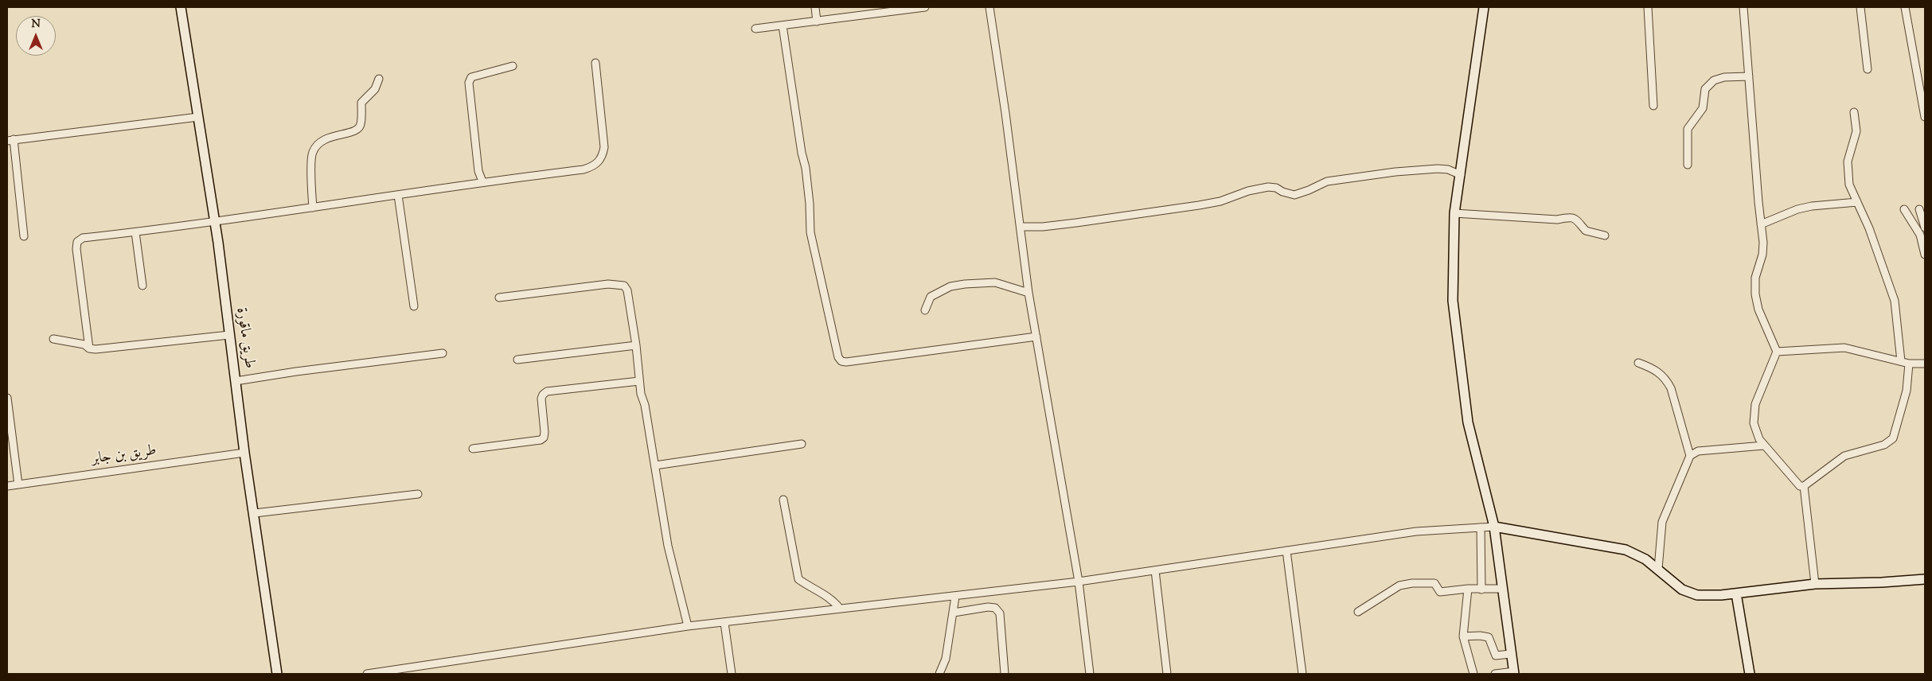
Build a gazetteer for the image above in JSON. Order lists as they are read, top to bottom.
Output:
{
  "streets": {
    "street": ["طريق ماقورة", "طريق بن جابر"]
  },
  "crossings": [
    ["طريق ماقورة", "طريق بن جابر"]
  ],
  "north": "top"
}
